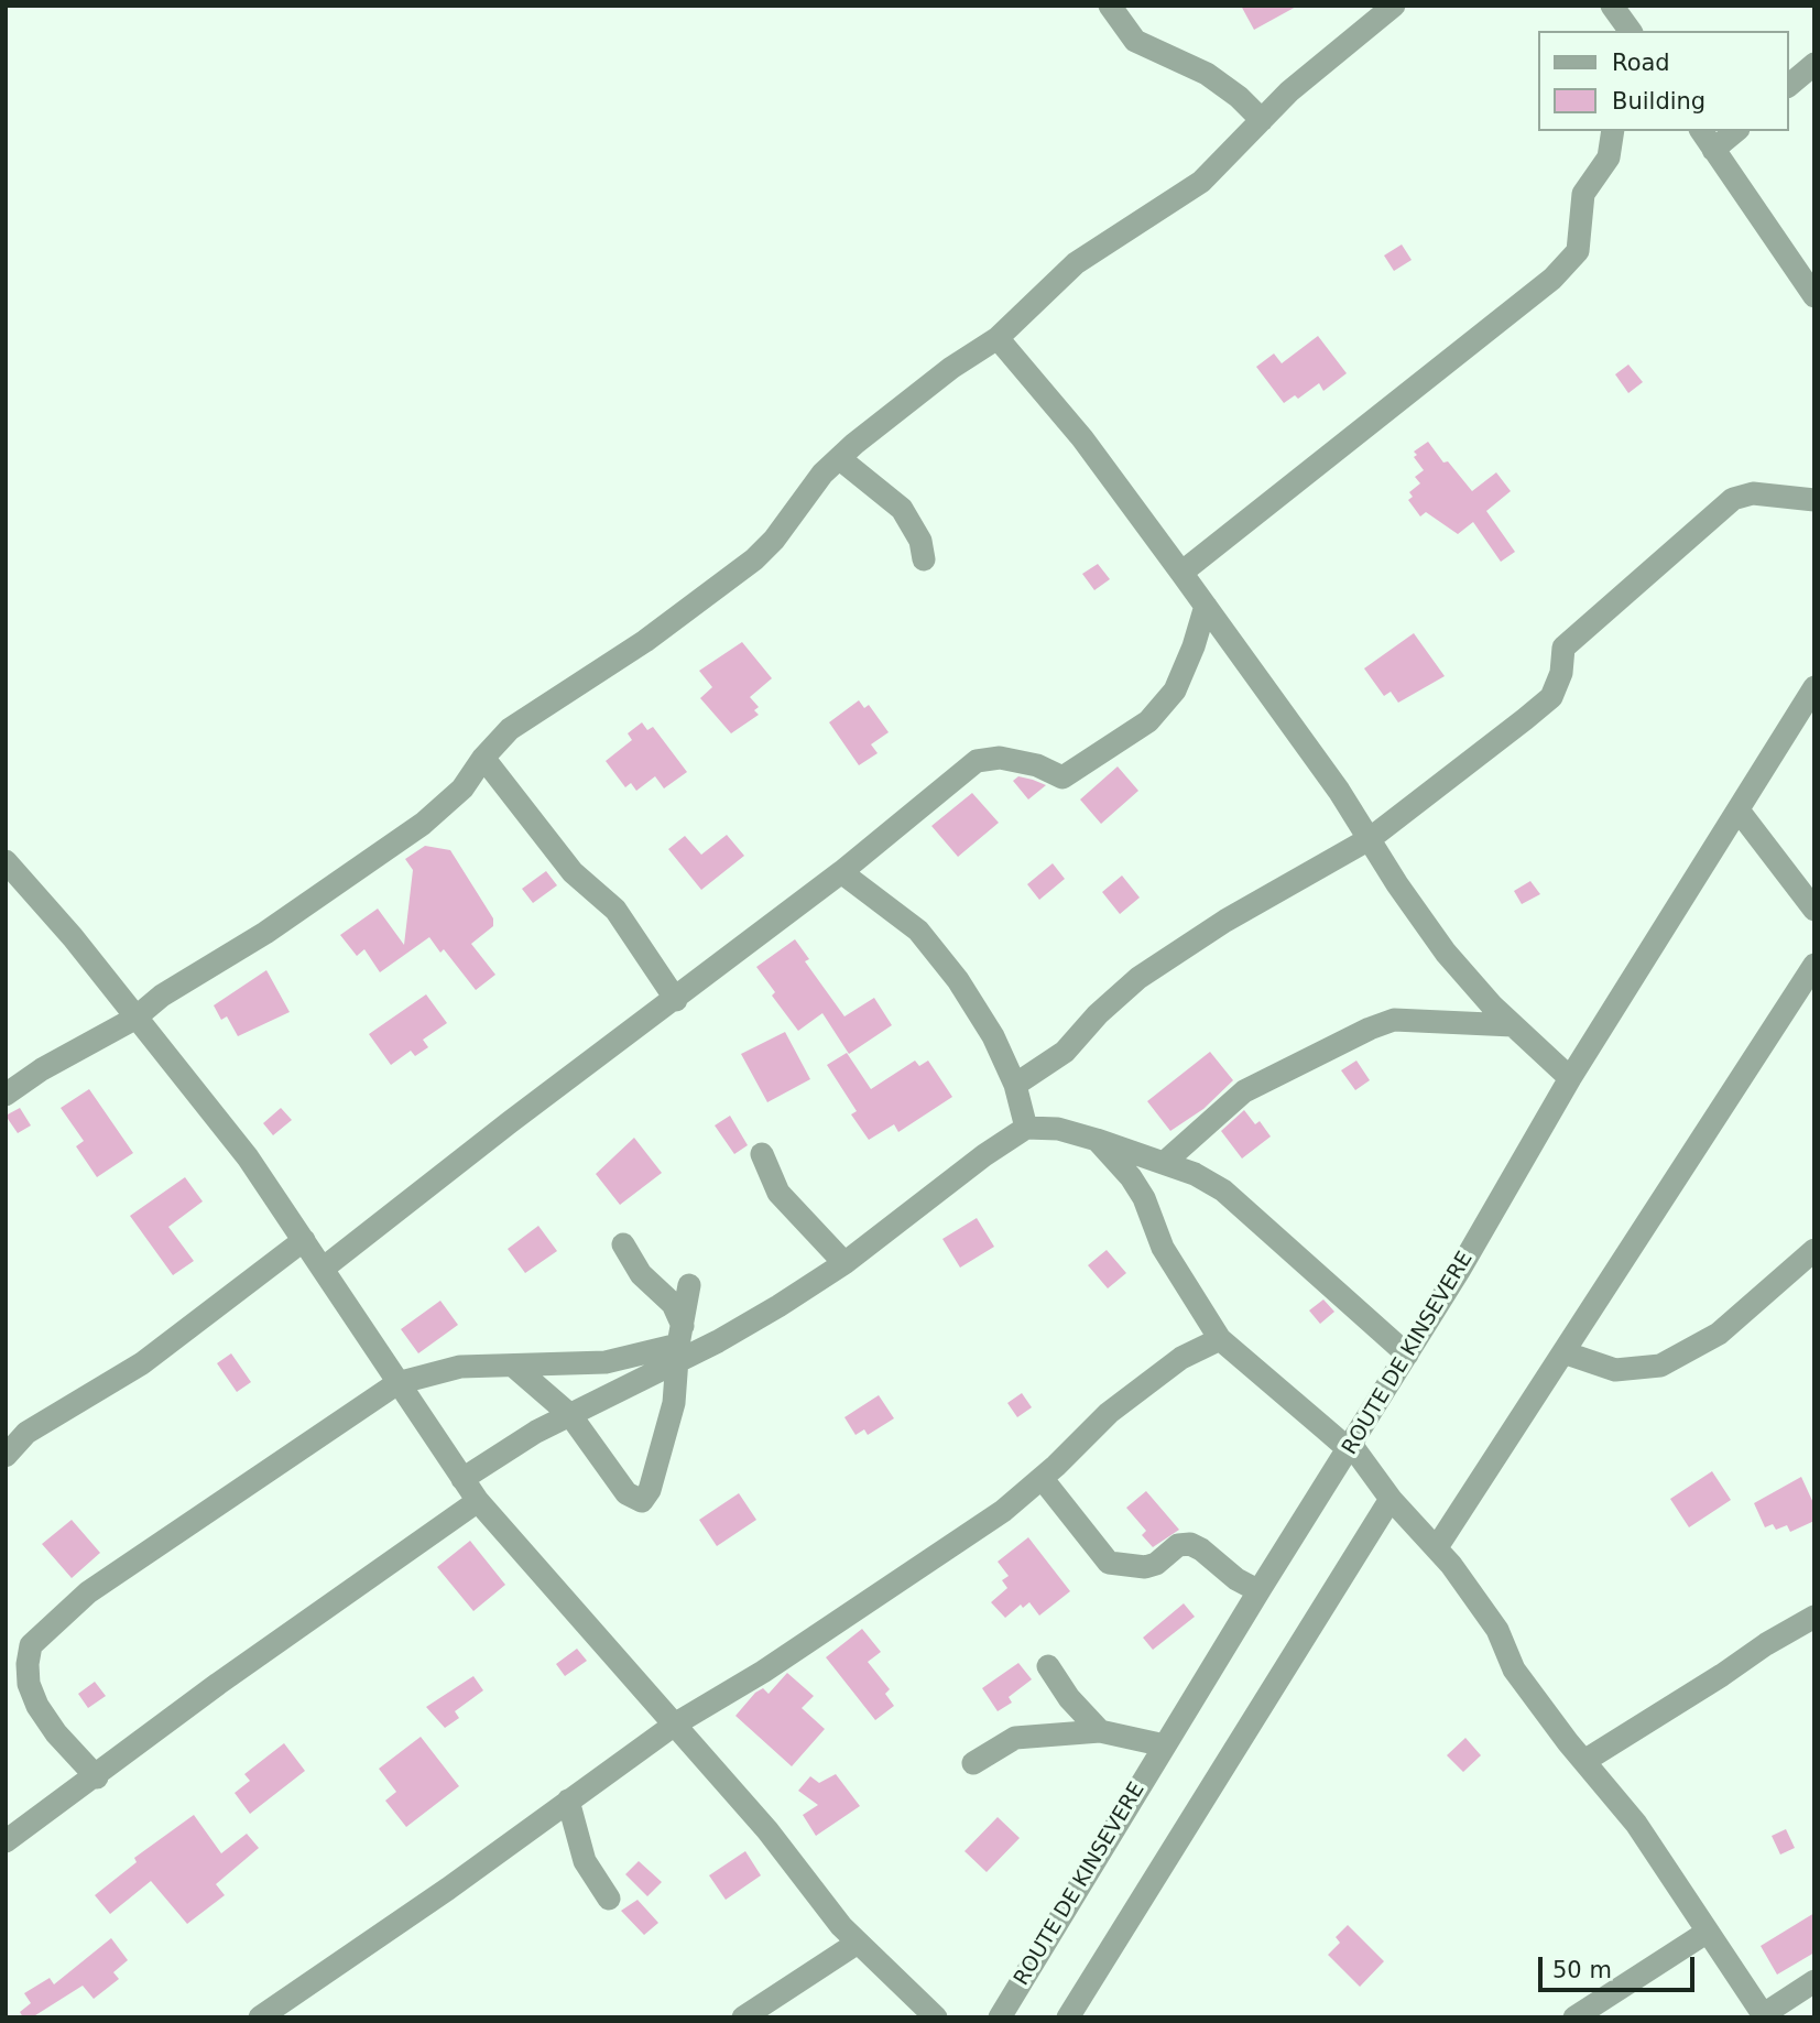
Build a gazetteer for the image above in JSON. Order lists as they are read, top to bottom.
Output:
{
  "streets": {
    "street": ["ROUTE DE KINSEVERE"]
  },
  "legend": ["Road", "Building"],
  "scale_bar": "50 m"
}
